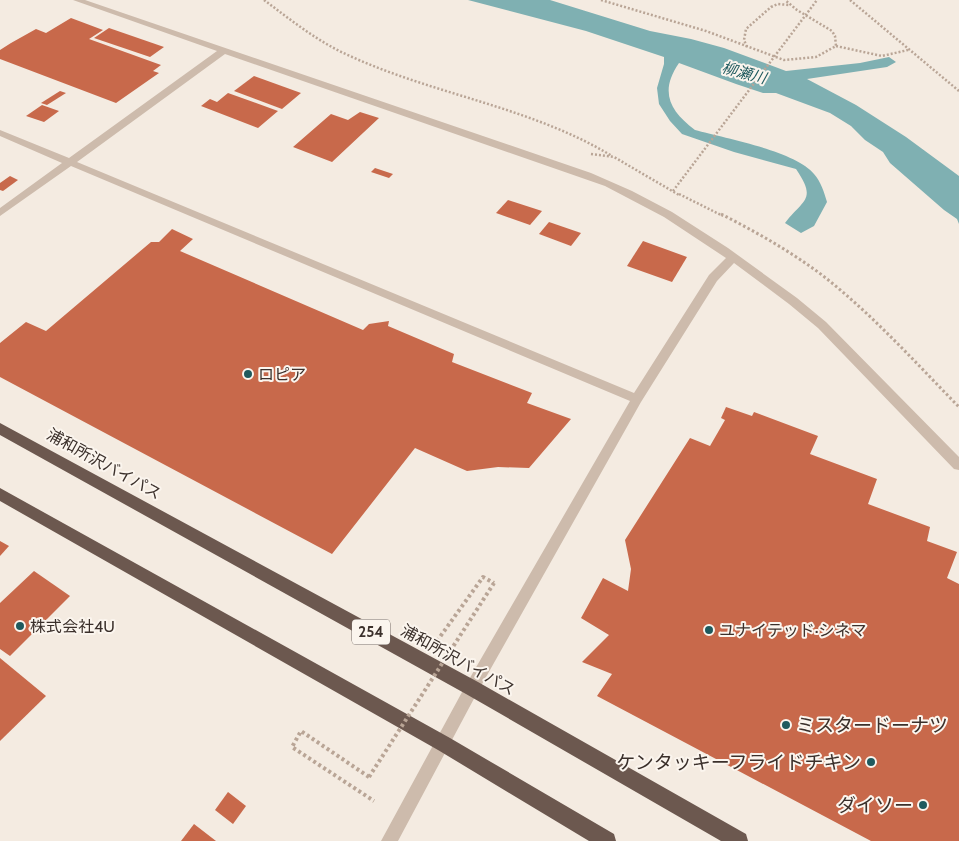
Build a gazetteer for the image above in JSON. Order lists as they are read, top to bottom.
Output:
{
  "streets": {
    "highway": ["浦和所沢バイパス", "254"]
  },
  "water": ["柳瀬川"],
  "places": [
    "ロピア",
    "株式会社4U",
    "ユナイテッド·シネマ",
    "ミスタードーナツ",
    "ケンタッキーフライドチキン",
    "ダイソー"
  ]
}
